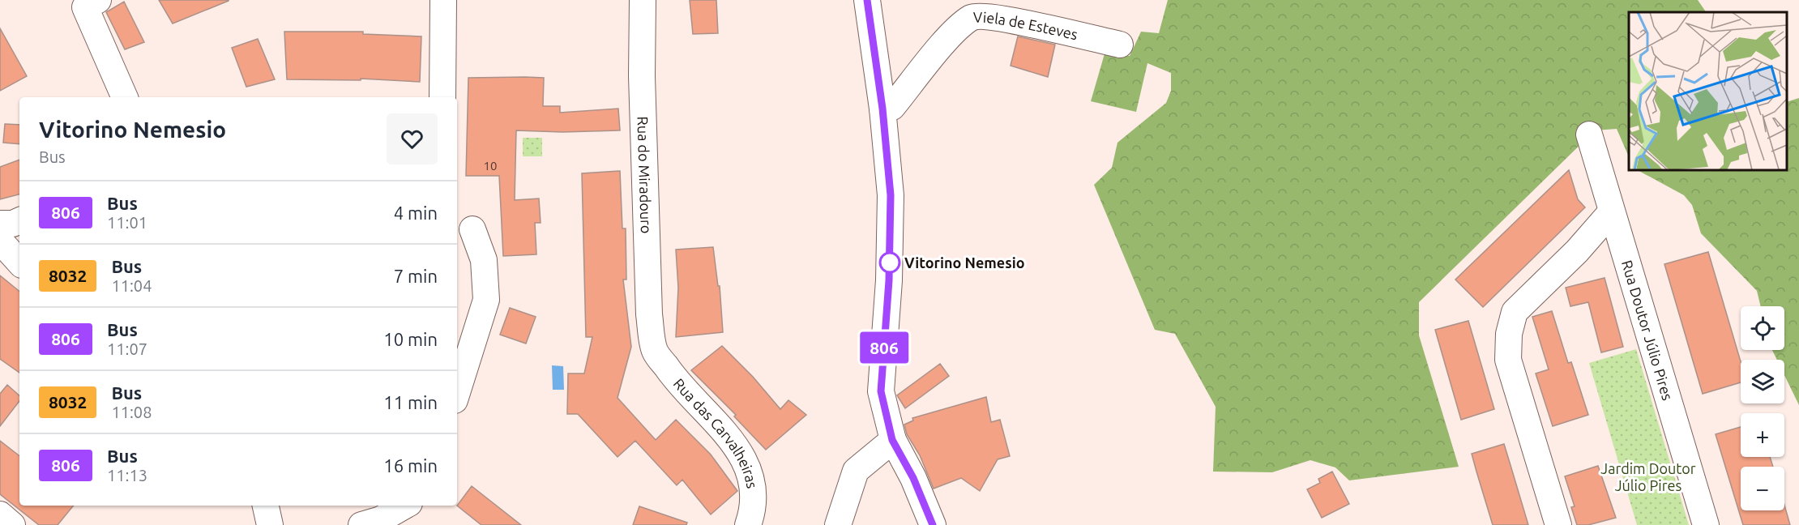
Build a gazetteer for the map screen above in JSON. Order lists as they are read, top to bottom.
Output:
{
  "streets": {
    "street": [
      "Viela de Esteves",
      "Rua do Miradouro",
      "Rua Doutor Júlio Pires",
      "Rua das Carvalheiras"
    ]
  },
  "crossings": [
    ["Rua do Miradouro", "Rua das Carvalheiras"]
  ],
  "parks": ["Jardim Doutor Júlio Pires"],
  "places": ["Vitorino Nemesio"],
  "lines": ["bus line 806"],
  "house_numbers": ["10"],
  "page": {
    "on_map": "806",
    "heading": ["Vitorino Nemesio", "Bus"],
    "list": [
      {
        "mark": "806",
        "name": "Bus",
        "note": "11:01",
        "value": "4 min"
      },
      {
        "mark": "8032",
        "name": "Bus",
        "note": "11:04",
        "value": "7 min"
      },
      {
        "mark": "806",
        "name": "Bus",
        "note": "11:07",
        "value": "10 min"
      },
      {
        "mark": "8032",
        "name": "Bus",
        "note": "11:08",
        "value": "11 min"
      },
      {
        "mark": "806",
        "name": "Bus",
        "note": "11:13",
        "value": "16 min"
      }
    ],
    "map_buttons": ["+", "−"]
  }
}
